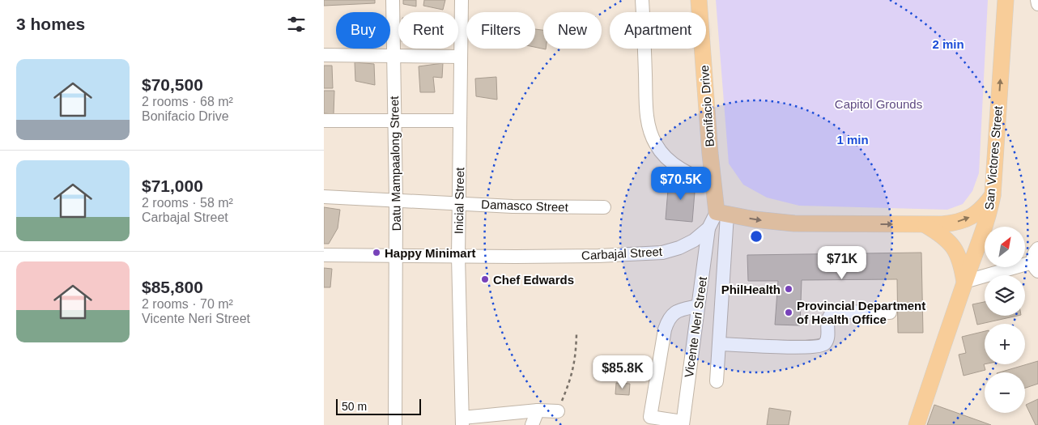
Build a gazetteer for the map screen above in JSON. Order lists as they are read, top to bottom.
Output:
{
  "streets": {
    "main road": ["Bonifacio Drive", "San Victores Street"],
    "street": [
      "Datu Mampaalong Street",
      "Inicial Street",
      "Damasco Street",
      "Carbajal Street",
      "Vicente Neri Street"
    ]
  },
  "crossings": [
    ["Bonifacio Drive", "Carbajal Street"],
    ["Datu Mampaalong Street", "Damasco Street"],
    ["Datu Mampaalong Street", "Carbajal Street"],
    ["Inicial Street", "Damasco Street"],
    ["Inicial Street", "Carbajal Street"],
    ["Carbajal Street", "Vicente Neri Street"]
  ],
  "one_way": ["San Victores Street"],
  "parks": ["Capitol Grounds"],
  "places": [
    "Happy Minimart",
    "Chef Edwards",
    "PhilHealth",
    "Provincial Department of Health Office"
  ],
  "scale_bar": "50 m",
  "north": "top right",
  "page": {
    "heading": "3 homes",
    "chip": [
      "Buy",
      "Rent",
      "Filters",
      "New",
      "Apartment"
    ],
    "list": [
      {
        "name": "$70,500",
        "note": "2 rooms · 68 m² · Bonifacio Drive"
      },
      {
        "name": "$71,000",
        "note": "2 rooms · 58 m² · Carbajal Street"
      },
      {
        "name": "$85,800",
        "note": "2 rooms · 70 m² · Vicente Neri Street"
      }
    ],
    "price": ["$70.5K", "$71K", "$85.8K"],
    "map_buttons": ["+", "−"],
    "scale": "50 m"
  },
  "rings": ["2 min", "1 min"]
}
